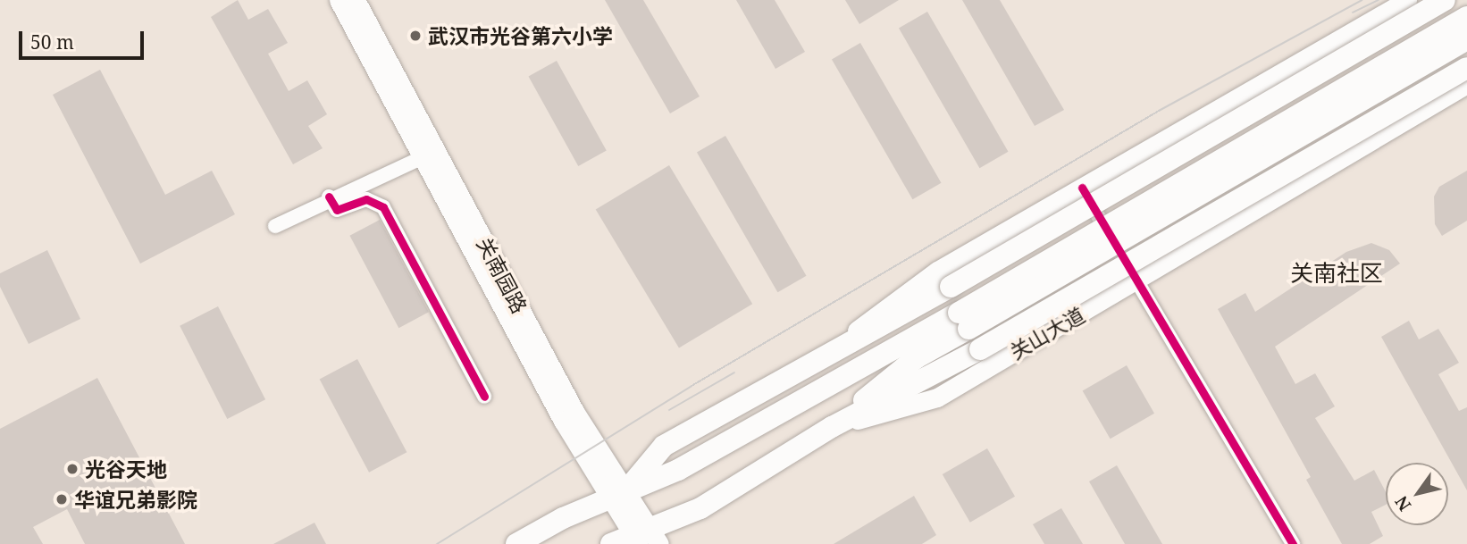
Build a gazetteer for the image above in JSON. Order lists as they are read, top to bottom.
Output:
{
  "streets": {
    "main road": ["关南园路", "关山大道"]
  },
  "crossings": [
    ["关南园路", "关山大道"]
  ],
  "districts": ["关南社区"],
  "places": ["武汉市光谷第六小学", "光谷天地", "华谊兄弟影院"],
  "scale_bar": "50 m",
  "north": "bottom left"
}
